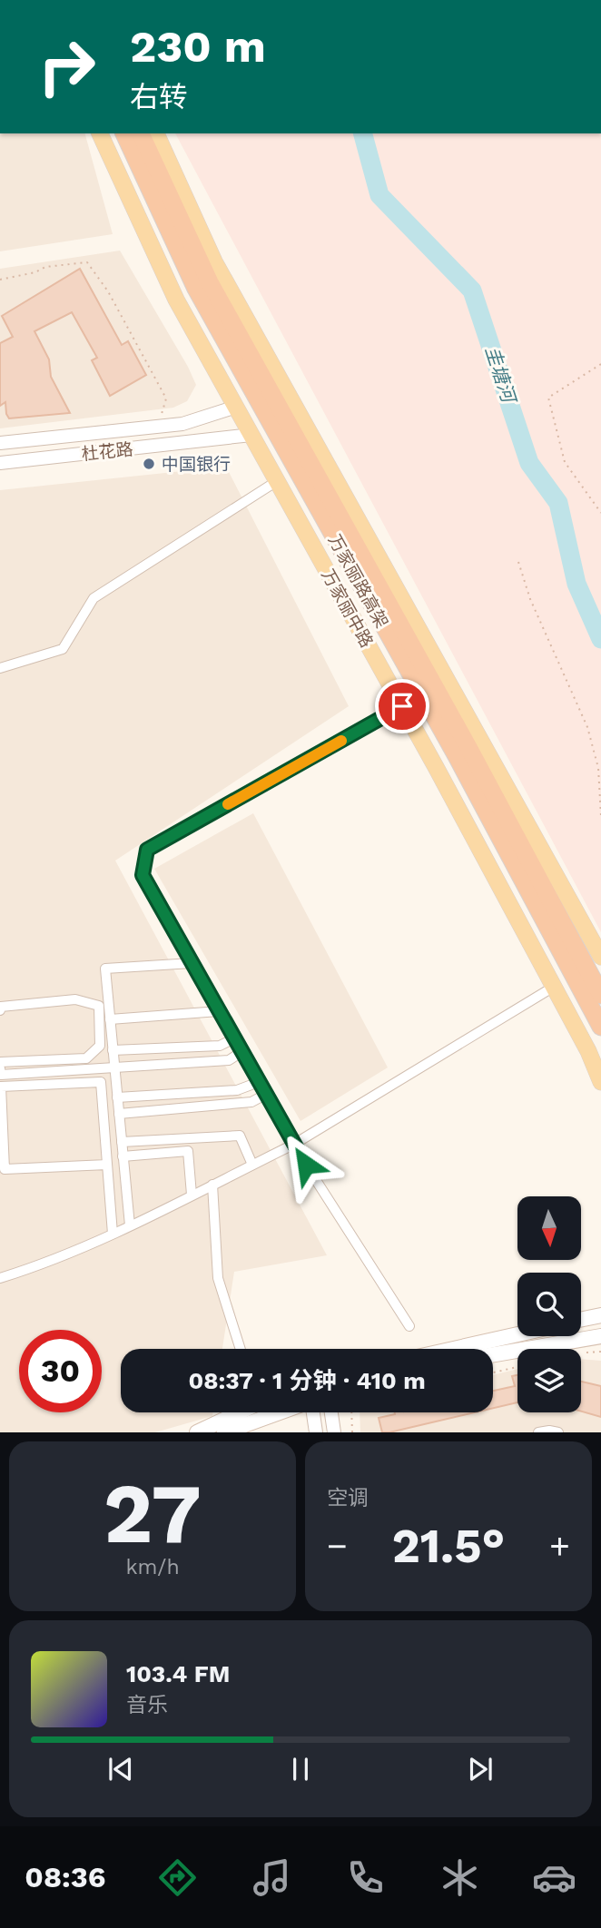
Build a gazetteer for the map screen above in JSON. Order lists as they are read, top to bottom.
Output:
{
  "streets": {
    "highway": ["万家丽路高架"],
    "main road": ["万家丽中路"],
    "street": ["杜花路"]
  },
  "crossings": [
    ["杜花路", "万家丽中路"]
  ],
  "water": ["圭塘河"],
  "places": ["中国银行"],
  "north": "bottom",
  "page": {
    "turn": ["230 m", "右转"],
    "limit": "30",
    "trip": "08:37 · 1 分钟 · 410 m",
    "tile": [
      ["27", "km/h"],
      "空调"
    ],
    "heat": ["−", "21.5°", "+"],
    "song": ["103.4 FM", "音乐"],
    "tabs": "08:36"
  }
}
